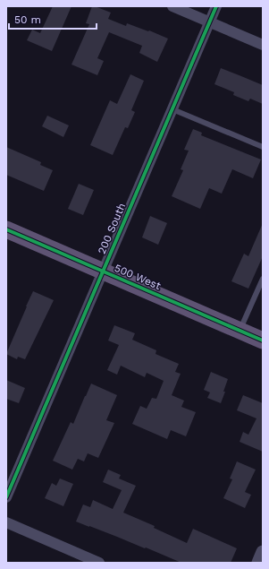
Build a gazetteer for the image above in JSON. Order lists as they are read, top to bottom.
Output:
{
  "streets": {
    "main road": ["500 West"],
    "street": ["200 South"]
  },
  "crossings": [
    ["200 South", "500 West"]
  ],
  "scale_bar": "50 m"
}
